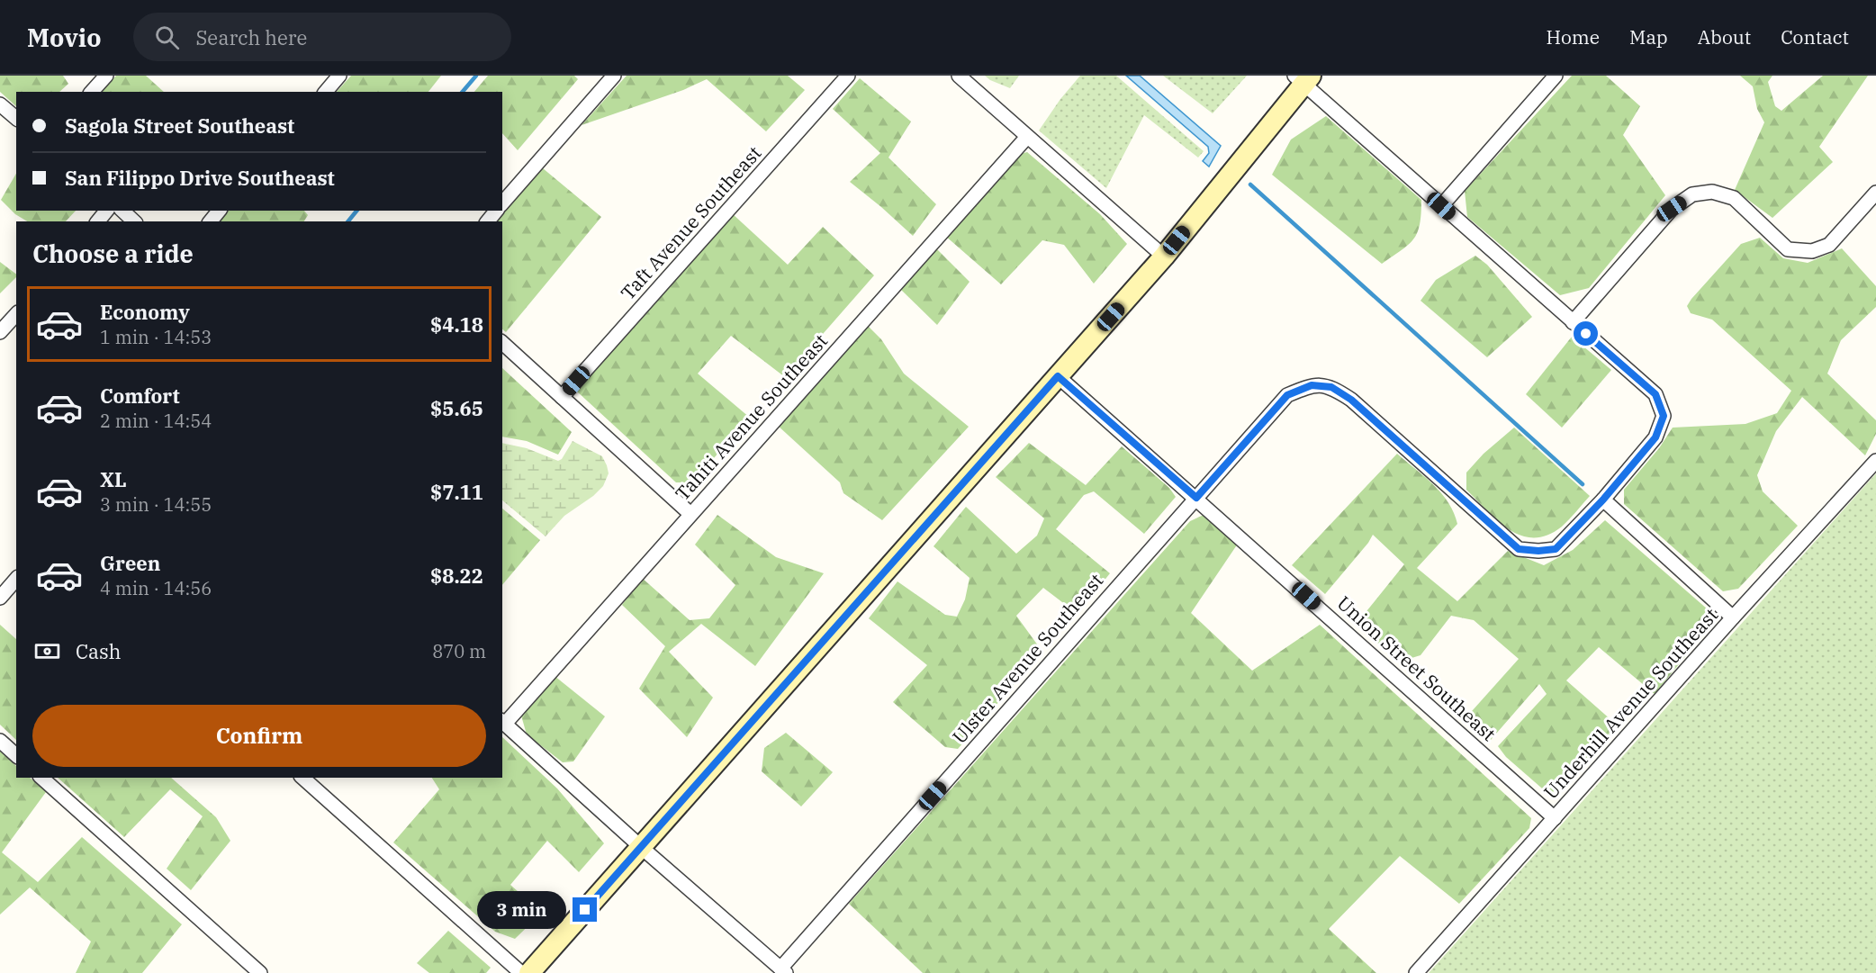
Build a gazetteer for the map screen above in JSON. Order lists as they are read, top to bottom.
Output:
{
  "streets": {
    "street": [
      "Taft Avenue Southeast",
      "Tahiti Avenue Southeast",
      "Ulster Avenue Southeast",
      "Union Street Southeast",
      "Underhill Avenue Southeast"
    ]
  },
  "crossings": [
    ["Ulster Avenue Southeast", "Union Street Southeast"],
    ["Union Street Southeast", "Underhill Avenue Southeast"]
  ],
  "page": {
    "header": "Movio",
    "search": "Search here",
    "nav": [
      "Home",
      "Map",
      "About",
      "Contact"
    ],
    "banner": ["Sagola Street Southeast", "San Filippo Drive Southeast"],
    "heading": "Choose a ride",
    "list": [
      {
        "name": "Economy",
        "note": "1 min · 14:53",
        "value": "$4.18"
      },
      {
        "name": "Comfort",
        "note": "2 min · 14:54",
        "value": "$5.65"
      },
      {
        "name": "XL",
        "note": "3 min · 14:55",
        "value": "$7.11"
      },
      {
        "name": "Green",
        "note": "4 min · 14:56",
        "value": "$8.22"
      }
    ],
    "pay": ["Cash", "870 m"],
    "buttons": "Confirm",
    "bubble": "3 min"
  }
}
